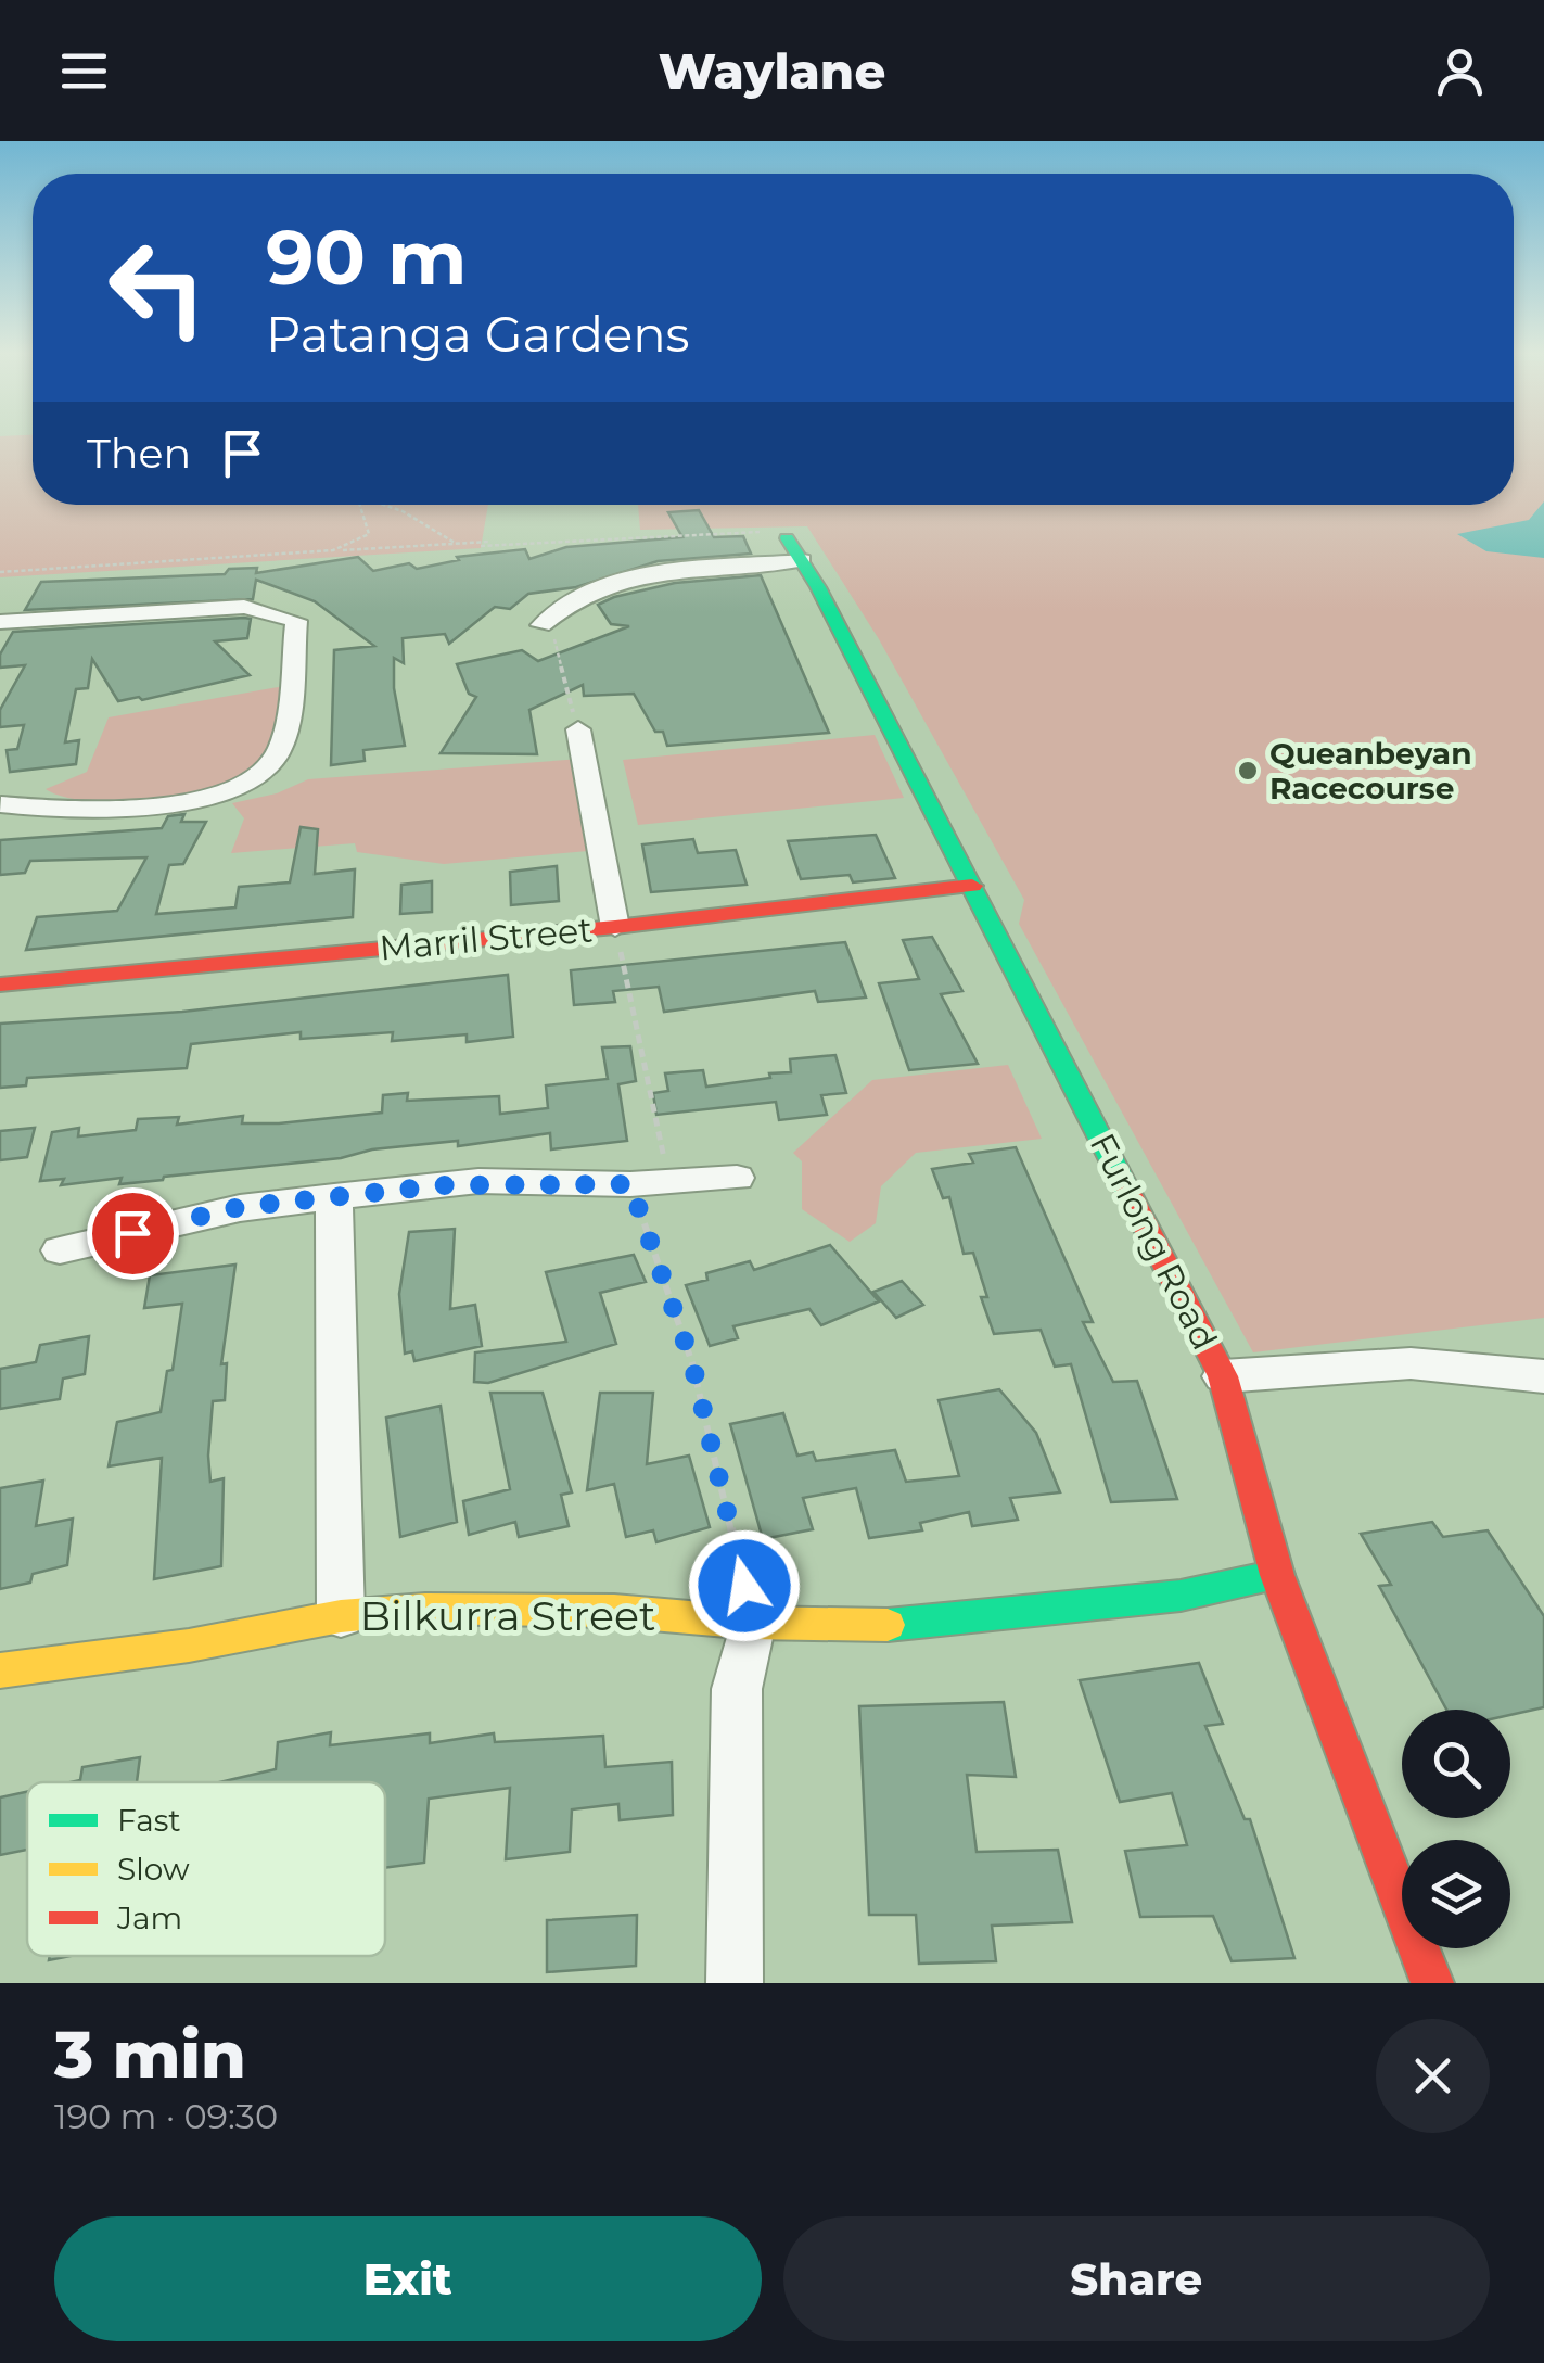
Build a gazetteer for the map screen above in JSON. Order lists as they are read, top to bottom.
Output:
{
  "streets": {
    "street": ["Marril Street", "Furlong Road", "Bilkurra Street"]
  },
  "crossings": [
    ["Marril Street", "Furlong Road"],
    ["Furlong Road", "Bilkurra Street"]
  ],
  "places": ["Queanbeyan Racecourse"],
  "legend": ["Fast", "Slow", "Jam"],
  "page": {
    "header": "Waylane",
    "turn": ["90 m", "Patanga Gardens"],
    "then": "Then",
    "heading": ["3 min", "190 m · 09:30"],
    "buttons": ["Exit", "Share"]
  }
}
